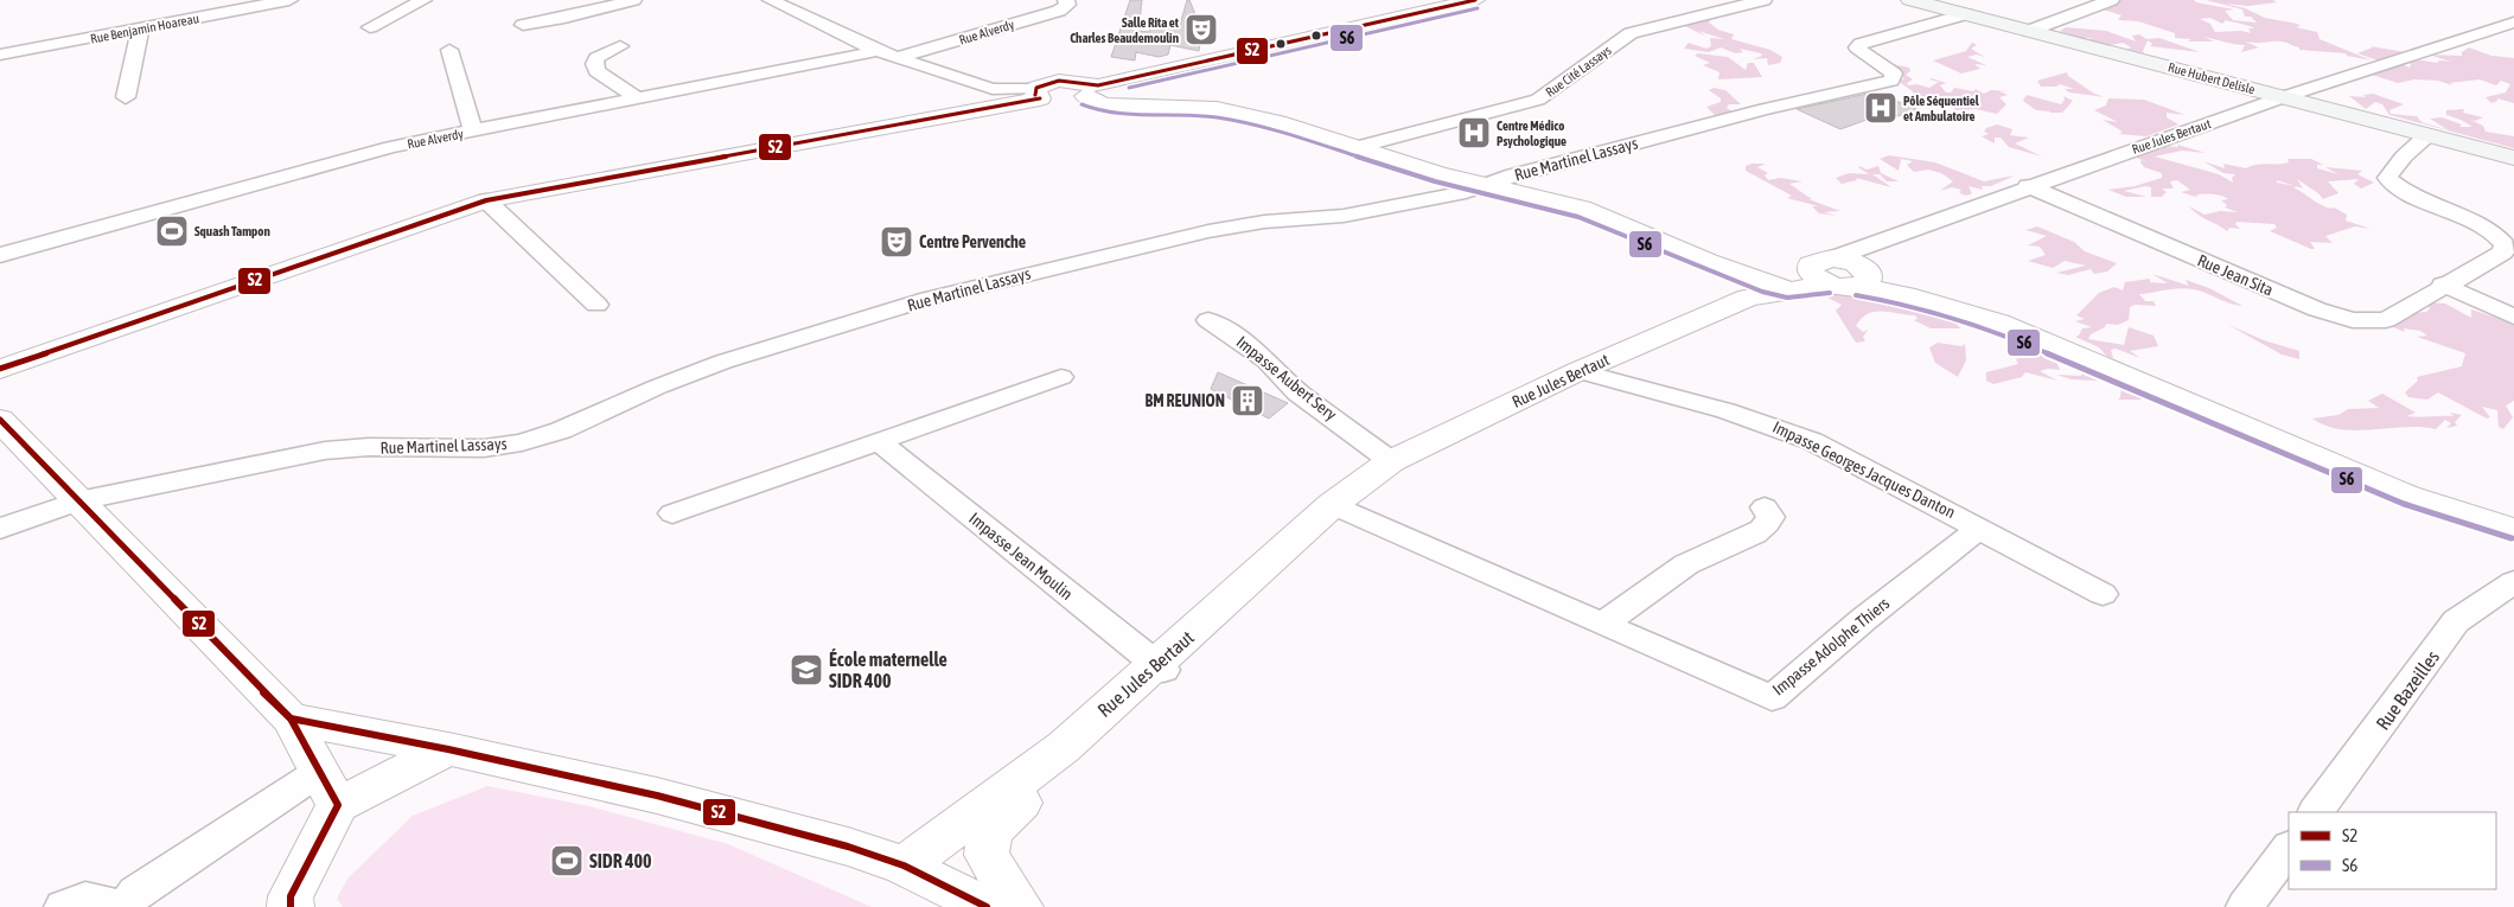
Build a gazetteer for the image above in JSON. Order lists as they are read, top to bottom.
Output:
{
  "streets": {
    "main road": ["Rue Hubert Delisle"],
    "street": [
      "Rue Benjamin Hoareau",
      "Rue Alverdy",
      "Rue Cité Lassays",
      "Rue Jules Bertaut",
      "Rue Martinel Lassays",
      "Rue Jean Sita",
      "Impasse Aubert Sery",
      "Impasse Georges Jacques Danton",
      "Impasse Jean Moulin",
      "Impasse Adolphe Thiers",
      "Rue Bazeilles"
    ]
  },
  "crossings": [
    ["Rue Hubert Delisle", "Rue Jules Bertaut"],
    ["Rue Hubert Delisle", "Rue Martinel Lassays"],
    ["Rue Hubert Delisle", "Rue Jean Sita"],
    ["Rue Jules Bertaut", "Rue Jean Sita"],
    ["Rue Jules Bertaut", "Impasse Aubert Sery"],
    ["Rue Jules Bertaut", "Impasse Georges Jacques Danton"],
    ["Rue Jules Bertaut", "Impasse Jean Moulin"],
    ["Rue Jules Bertaut", "Impasse Adolphe Thiers"],
    ["Impasse Georges Jacques Danton", "Impasse Adolphe Thiers"]
  ],
  "places": {
    "theatre": ["Salle Rita et Charles Beaudemoulin", "Centre Pervenche"],
    "hospital": ["Pôle Séquentiel et Ambulatoire", "Centre Médico Psychologique"],
    "sports": ["Squash Tampon", "SIDR 400"],
    "building": ["BM REUNION"],
    "school or university": ["École maternelle SIDR 400"]
  },
  "lines": ["transit line S2", "transit line S6"],
  "legend": ["S2", "S6"]
}
